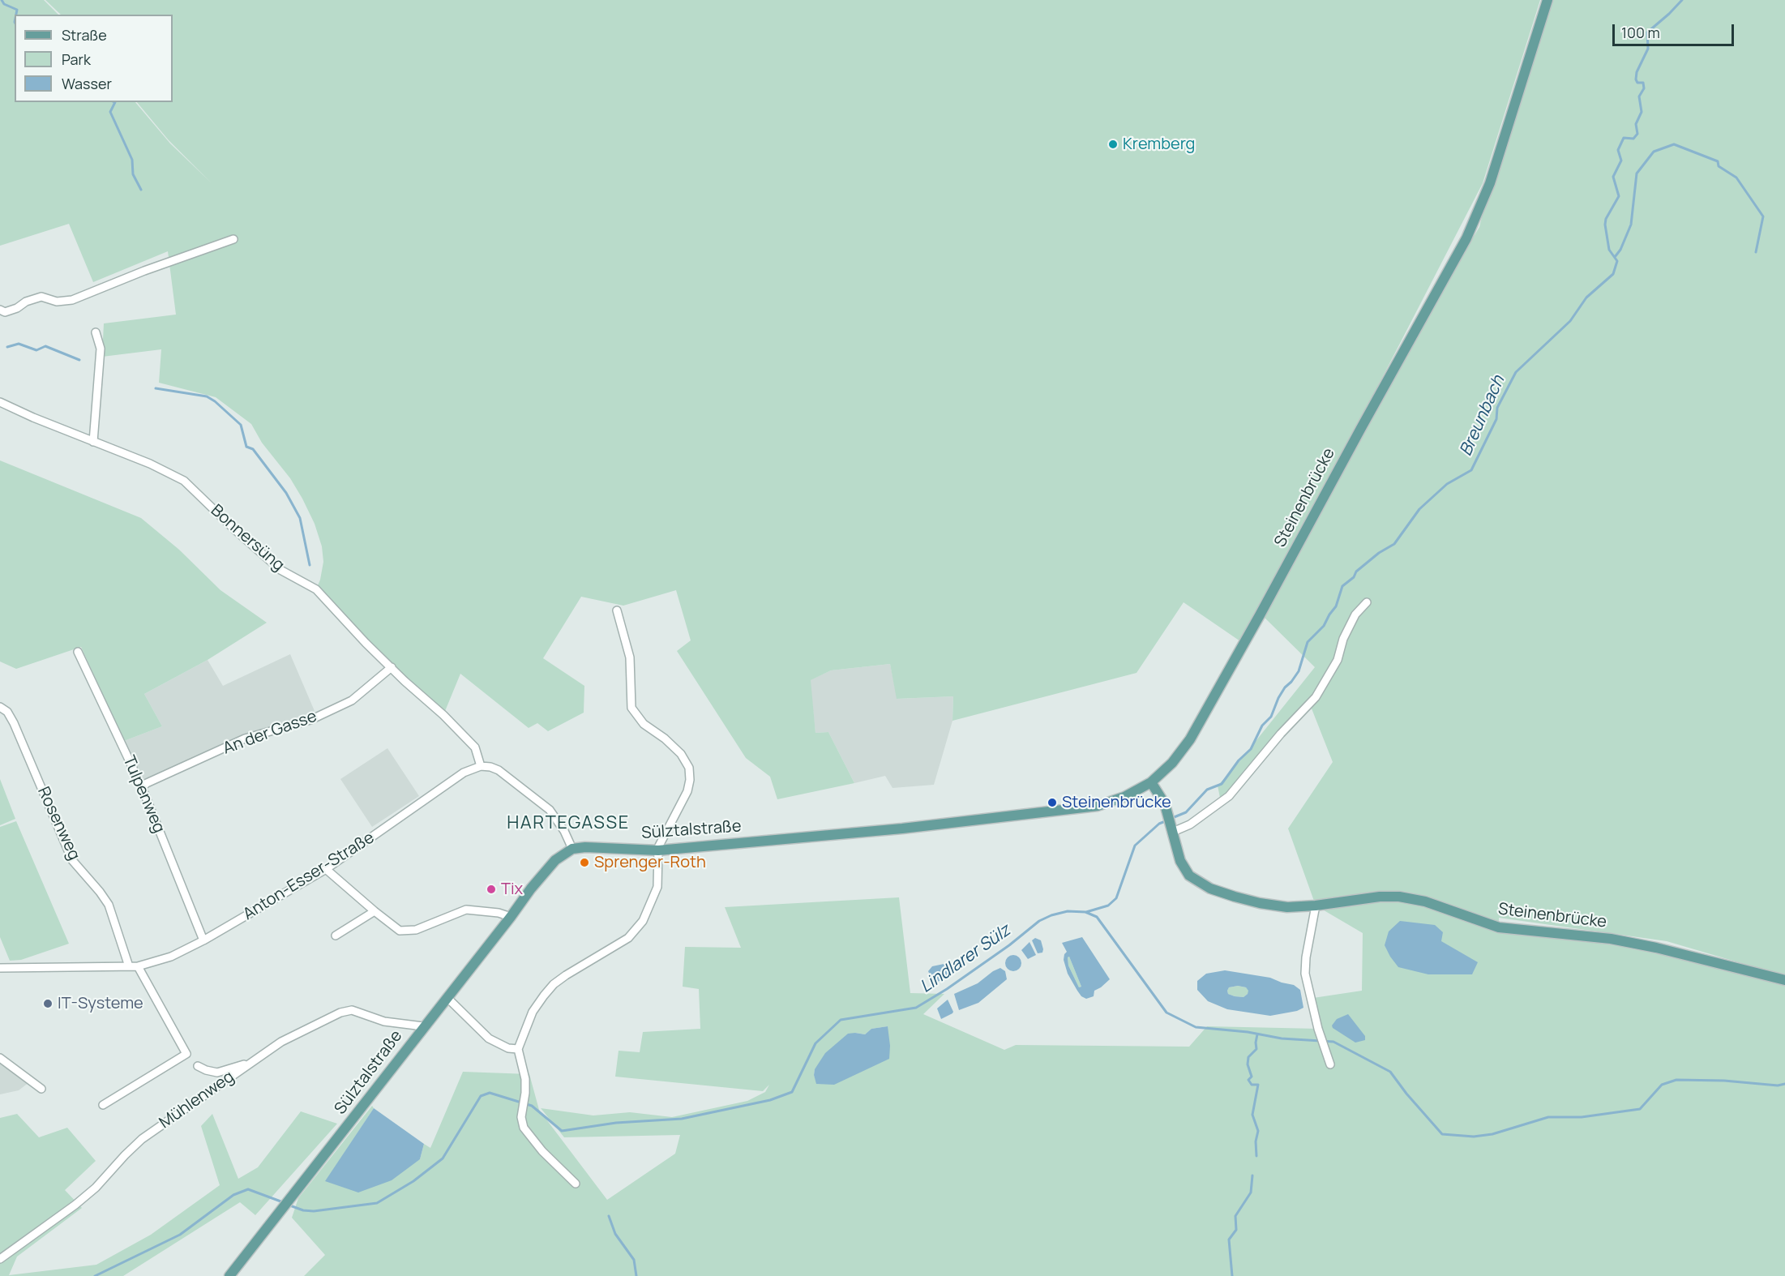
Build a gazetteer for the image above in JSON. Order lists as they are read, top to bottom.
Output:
{
  "streets": {
    "main road": ["Steinenbrücke", "Sülztalstraße"],
    "street": [
      "Bonnersüng",
      "An der Gasse",
      "Tulpenweg",
      "Rosenweg",
      "Anton-Esser-Straße",
      "Mühlenweg"
    ]
  },
  "crossings": [
    ["Steinenbrücke", "Sülztalstraße"],
    ["Bonnersüng", "An der Gasse"],
    ["Bonnersüng", "Anton-Esser-Straße"],
    ["An der Gasse", "Tulpenweg"],
    ["Tulpenweg", "Anton-Esser-Straße"],
    ["Rosenweg", "Anton-Esser-Straße"],
    ["Sülztalstraße", "Mühlenweg"]
  ],
  "districts": ["HARTEGASSE"],
  "water": ["Breunbach", "Lindlarer Sülz"],
  "places": [
    "Kremberg",
    "Steinenbrücke",
    "Sprenger-Roth",
    "Tix",
    "IT-Systeme"
  ],
  "legend": ["Straße", "Park", "Wasser"],
  "scale_bar": "100 m"
}
